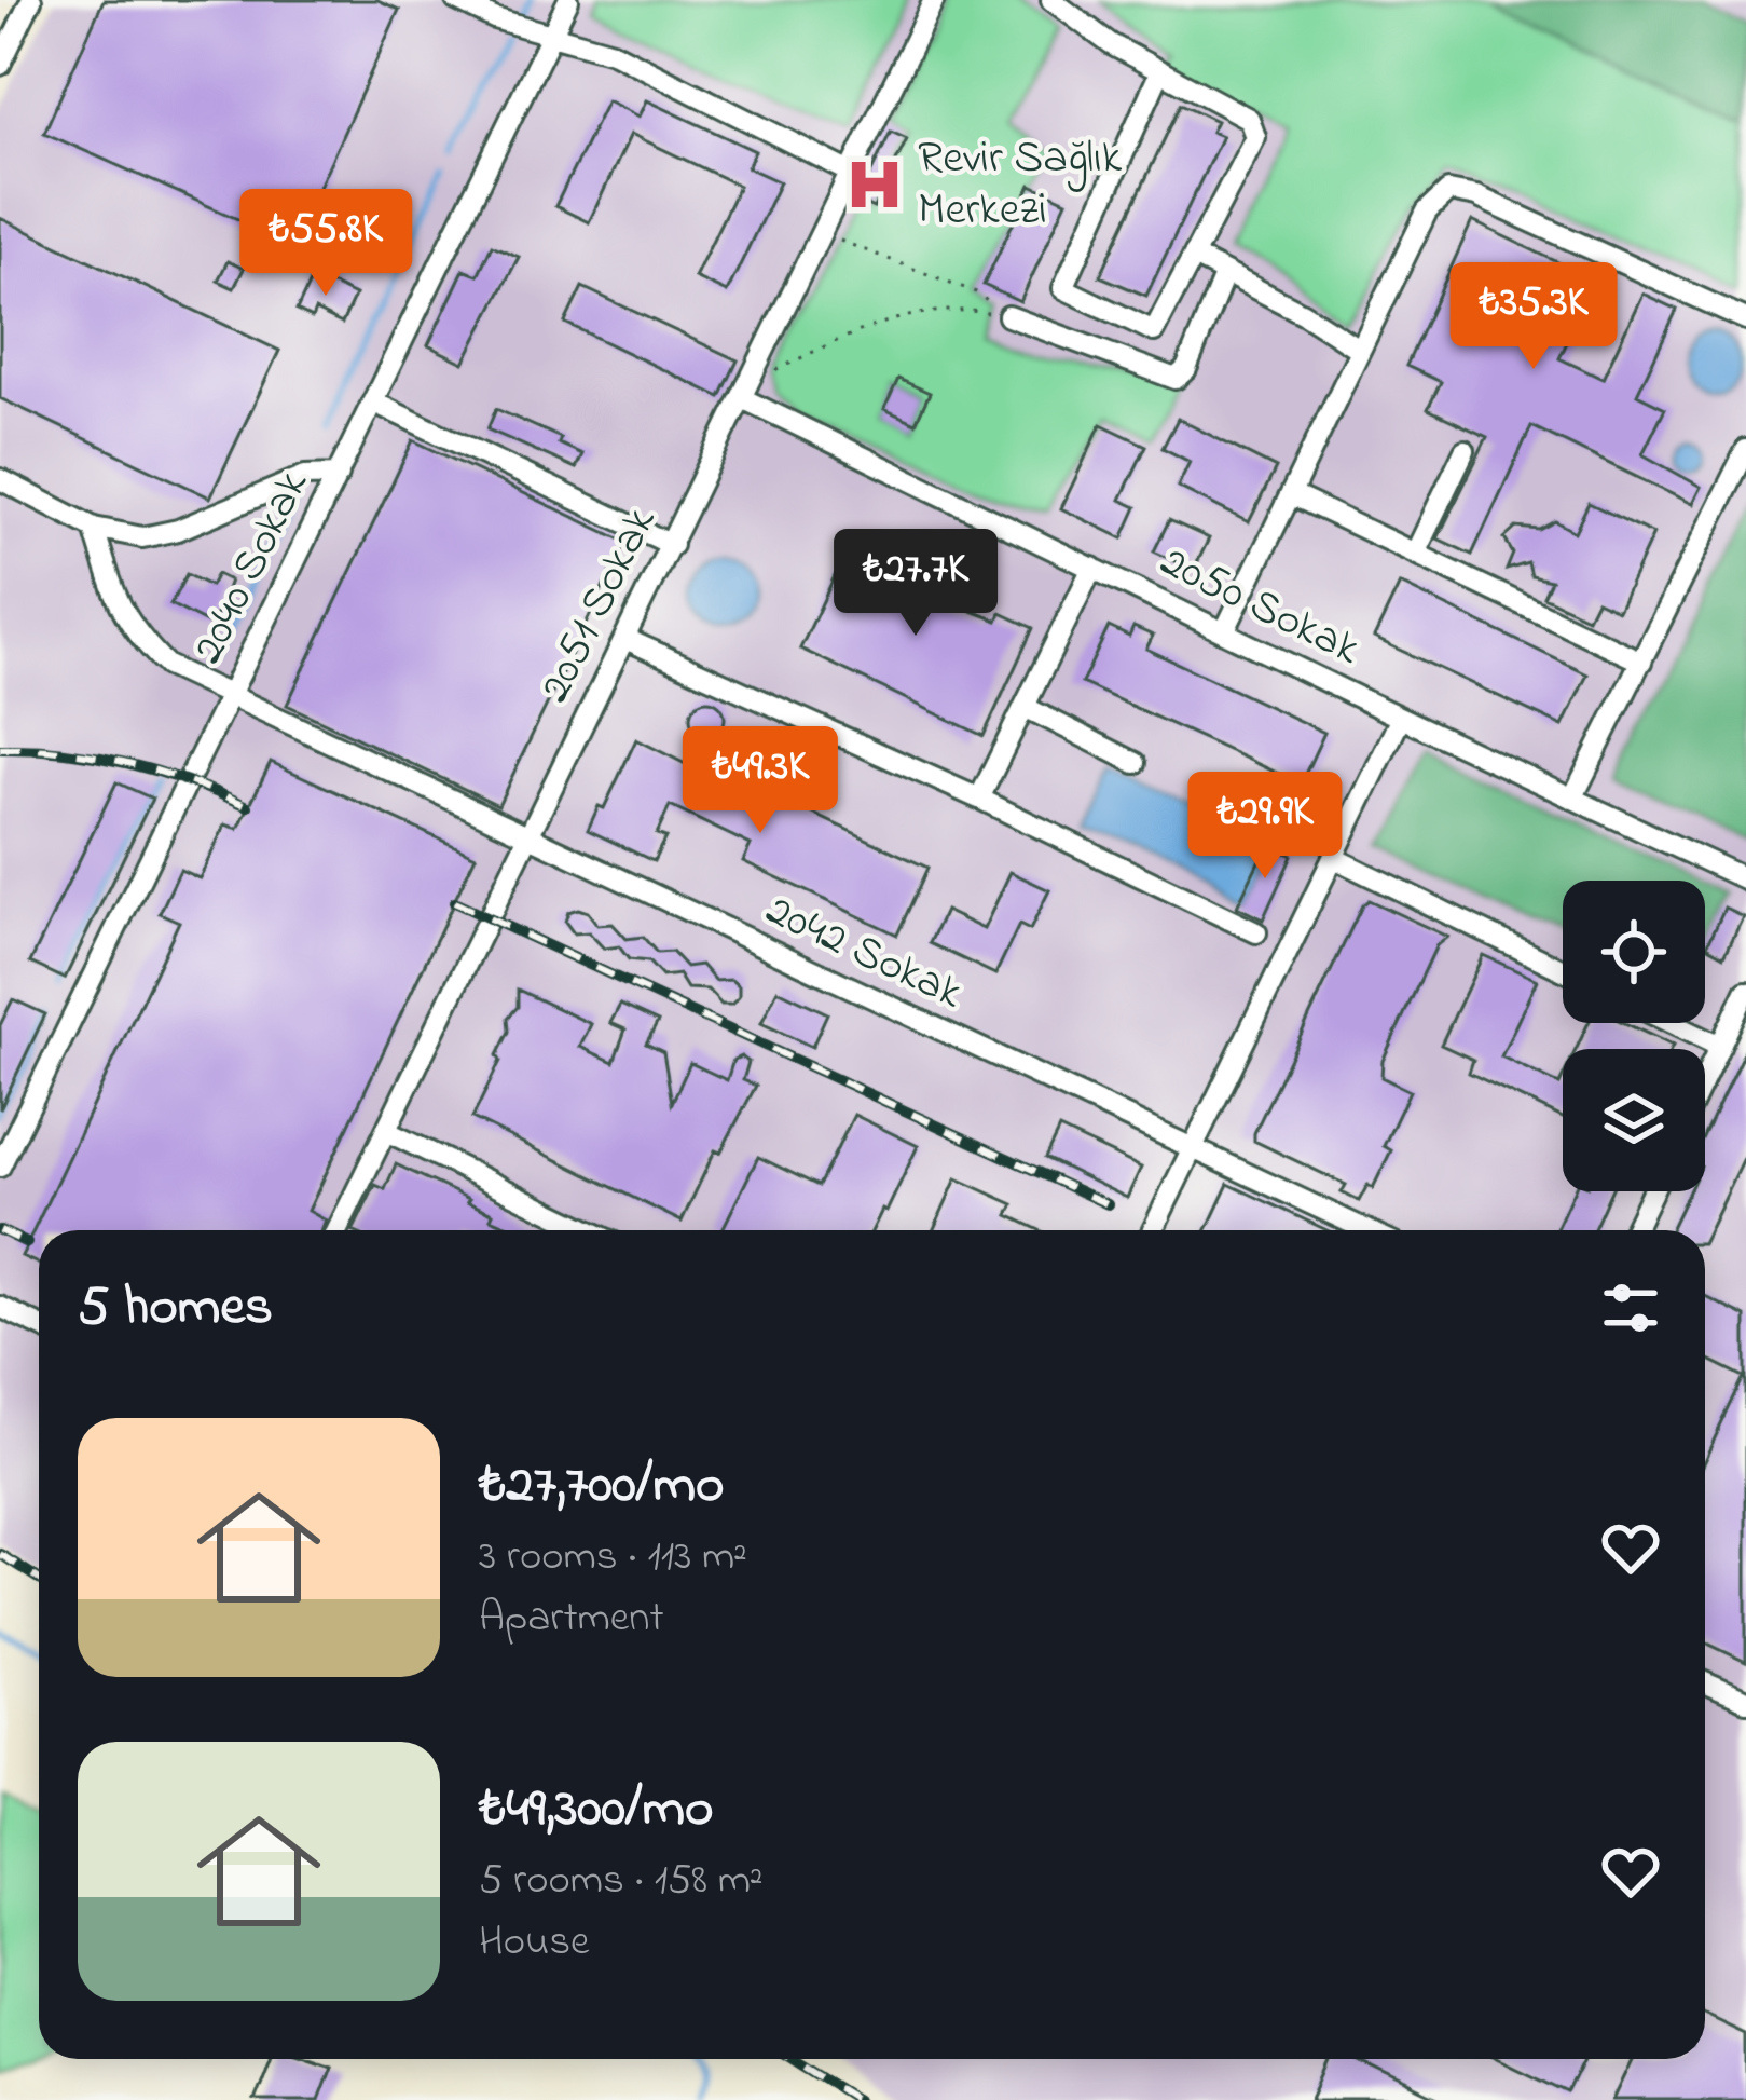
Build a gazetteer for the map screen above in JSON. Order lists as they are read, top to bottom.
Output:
{
  "streets": {
    "street": [
      "2040 Sokak",
      "2051 Sokak",
      "2050 Sokak",
      "2042 Sokak"
    ]
  },
  "crossings": [
    ["2040 Sokak", "2042 Sokak"],
    ["2051 Sokak", "2050 Sokak"],
    ["2051 Sokak", "2042 Sokak"]
  ],
  "places": {
    "hospital": ["Revir Sağlık Merkezi"]
  },
  "page": {
    "price": [
      "₺55.8K",
      "₺35.3K",
      "₺27.7K",
      "₺49.3K",
      "₺29.9K"
    ],
    "heading": "5 homes",
    "list": [
      {
        "name": "₺27,700/mo",
        "note": "3 rooms · 113 m² · Apartment"
      },
      {
        "name": "₺49,300/mo",
        "note": "5 rooms · 158 m² · House"
      }
    ]
  }
}
